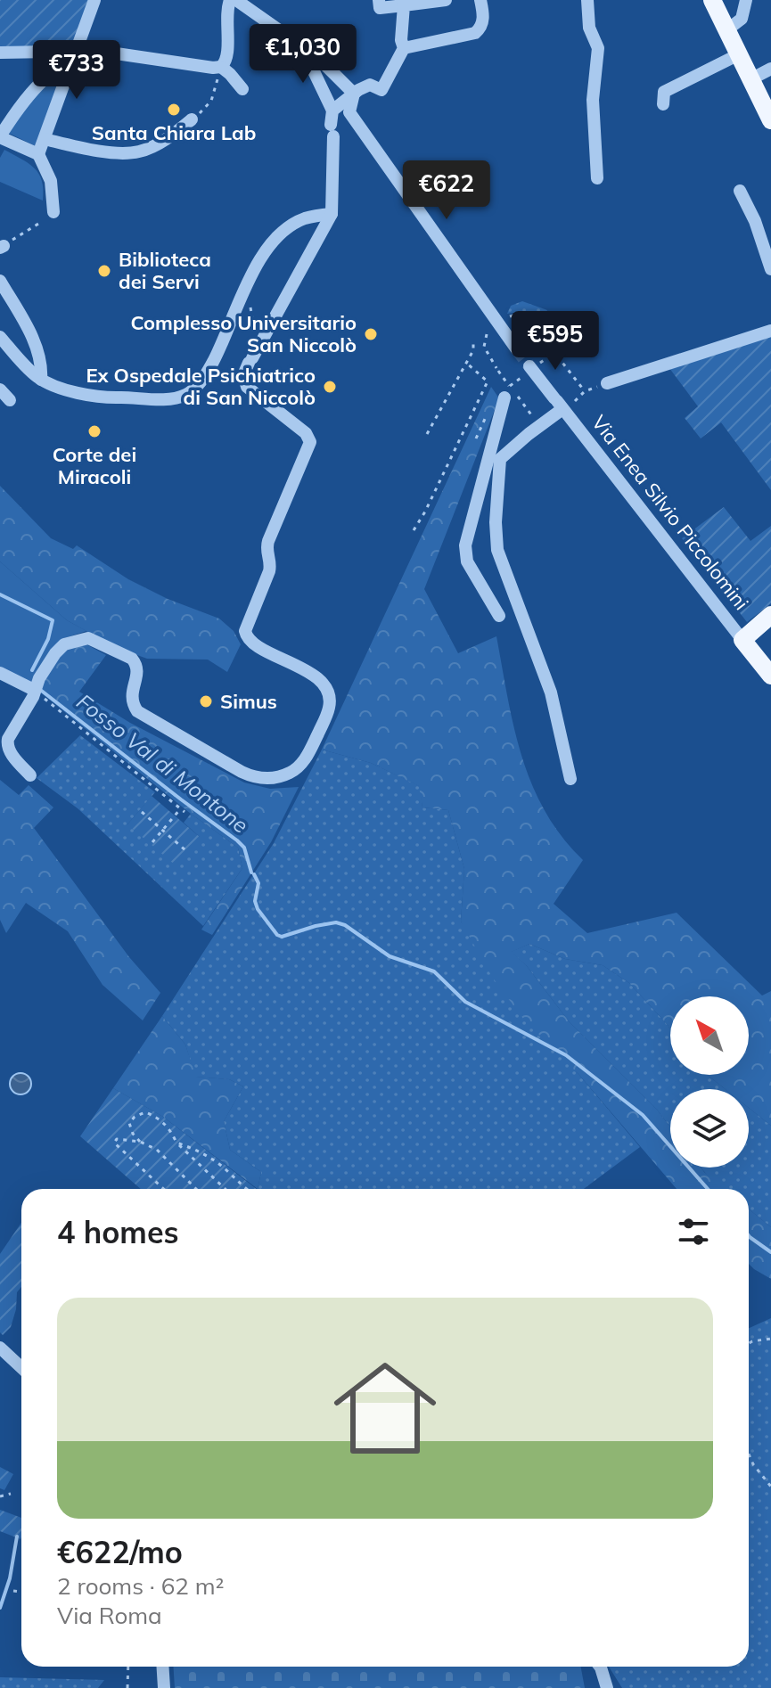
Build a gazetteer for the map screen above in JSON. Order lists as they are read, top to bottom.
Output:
{
  "streets": {
    "main road": ["Via Enea Silvio Piccolomini"]
  },
  "water": ["Fosso Val di Montone"],
  "places": [
    "Santa Chiara Lab",
    "Biblioteca dei Servi",
    "Complesso Universitario San Niccolò",
    "Ex Ospedale Psichiatrico di San Niccolò",
    "Corte dei Miracoli",
    "Simus"
  ],
  "north": "top left",
  "page": {
    "price": [
      "€1,030",
      "€733",
      "€622",
      "€595"
    ],
    "heading": "4 homes",
    "list": [
      {
        "name": "€622/mo",
        "note": "2 rooms · 62 m² · Via Roma"
      }
    ]
  }
}
